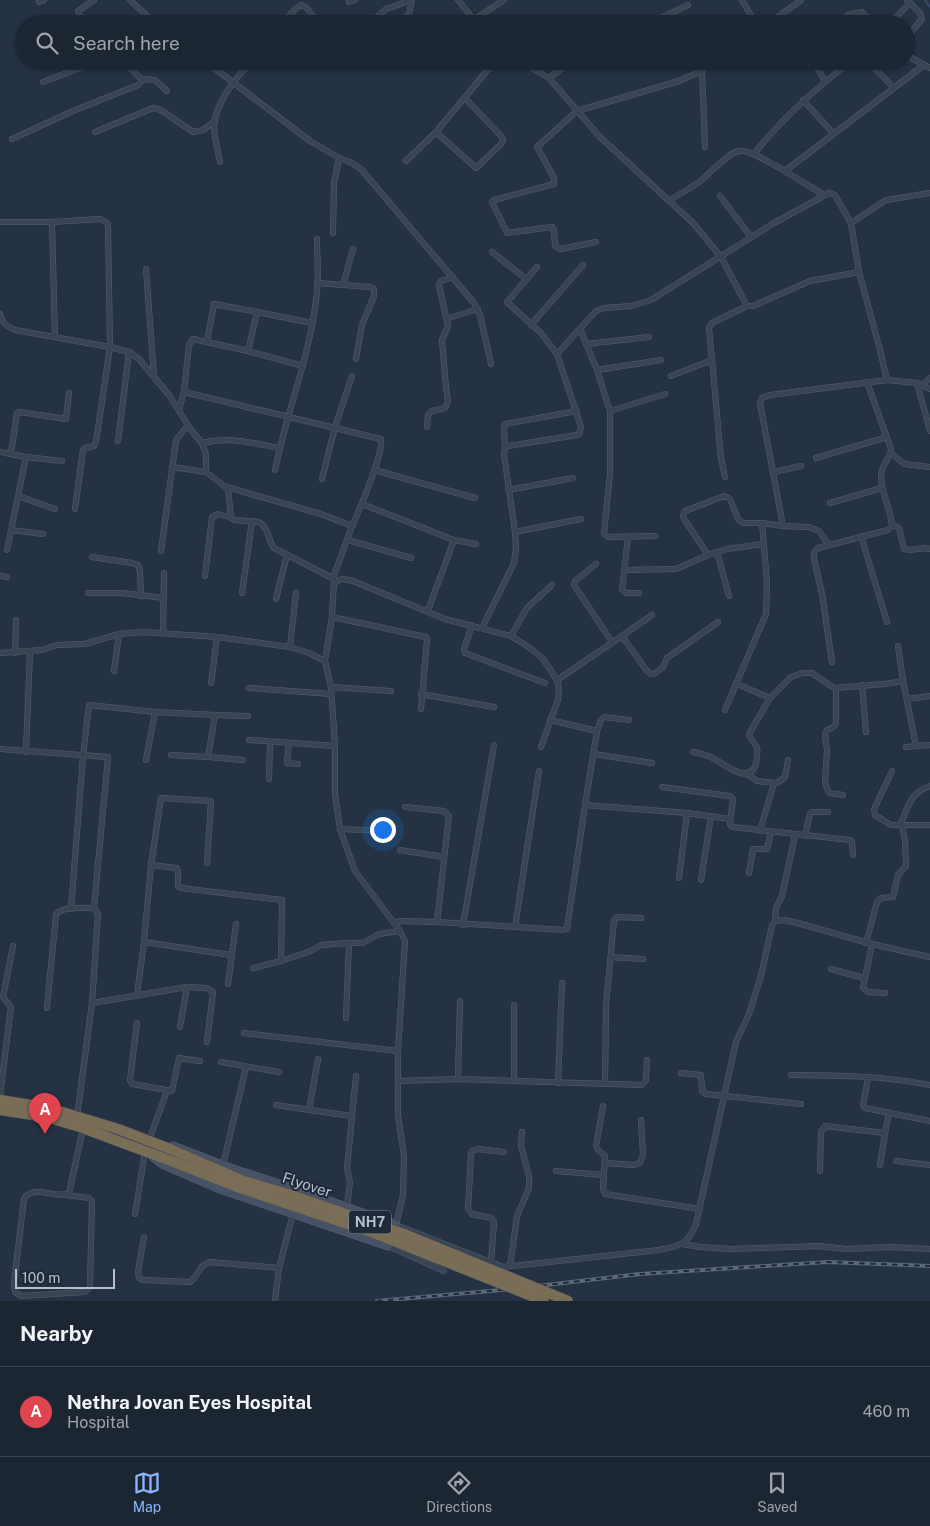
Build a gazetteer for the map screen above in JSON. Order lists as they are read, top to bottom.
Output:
{
  "streets": {
    "highway": ["Flyover", "NH7"]
  },
  "crossings": [
    ["Flyover", "NH7"]
  ],
  "scale_bar": "100 m",
  "page": {
    "search": "Search here",
    "pins": "A",
    "scale": "100 m",
    "heading": "Nearby",
    "list": [
      {
        "mark": "A",
        "name": "Nethra Jovan Eyes Hospital",
        "note": "Hospital",
        "value": "460 m"
      }
    ],
    "nav": ["Map", "Directions", "Saved"]
  }
}
